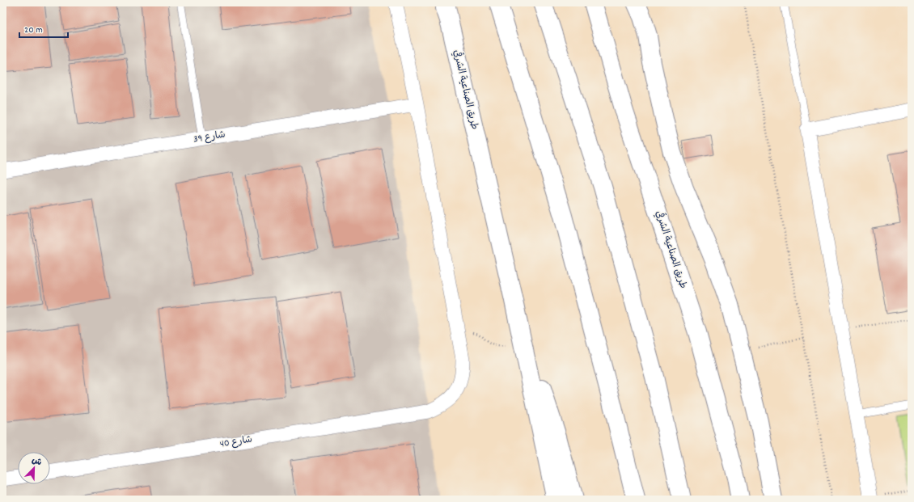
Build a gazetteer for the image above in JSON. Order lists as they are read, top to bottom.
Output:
{
  "streets": {
    "main road": ["طريق الصناعية الشرقي"],
    "street": ["شارع 39", "شارع 40"]
  },
  "scale_bar": "20 m",
  "north": "top right"
}
